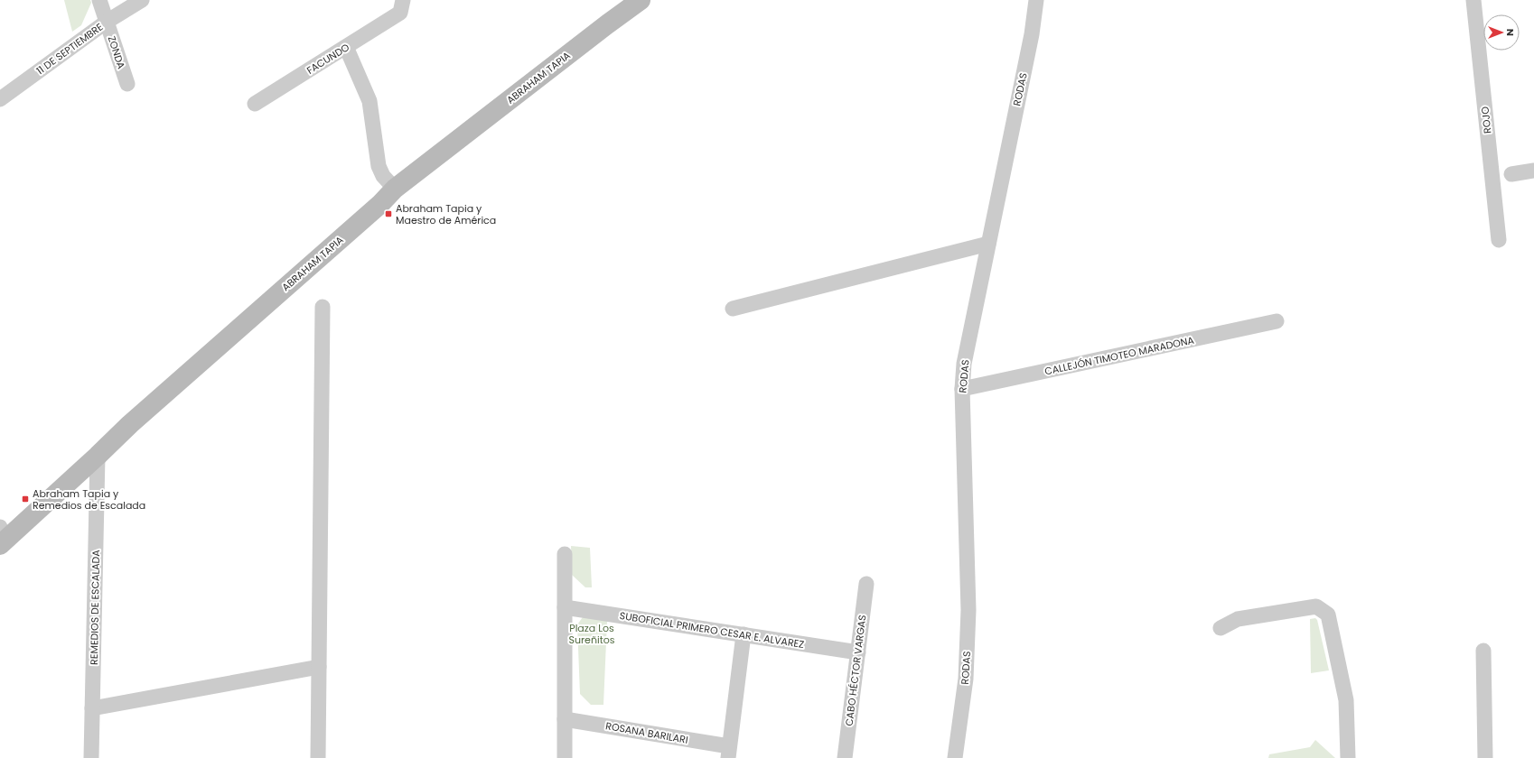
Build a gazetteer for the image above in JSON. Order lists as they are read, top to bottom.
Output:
{
  "streets": {
    "street": [
      "11 DE SEPTIEMBRE",
      "ZONDA",
      "FACUNDO",
      "ABRAHAM TAPIA",
      "RODAS",
      "ROJO",
      "CALLEJÓN TIMOTEO MARADONA",
      "REMEDIOS DE ESCALADA",
      "SUBOFICIAL PRIMERO CESAR E. ALVAREZ",
      "CABO HÉCTOR VARGAS",
      "ROSANA BARILARI"
    ]
  },
  "crossings": [
    ["11 DE SEPTIEMBRE", "ZONDA"],
    ["ABRAHAM TAPIA", "REMEDIOS DE ESCALADA"],
    ["RODAS", "CALLEJÓN TIMOTEO MARADONA"],
    ["SUBOFICIAL PRIMERO CESAR E. ALVAREZ", "CABO HÉCTOR VARGAS"]
  ],
  "parks": ["Plaza Los Sureñitos"],
  "places": {
    "transit": ["Abraham Tapia y Maestro de América", "Abraham Tapia y Remedios de Escalada"]
  },
  "north": "right"
}
